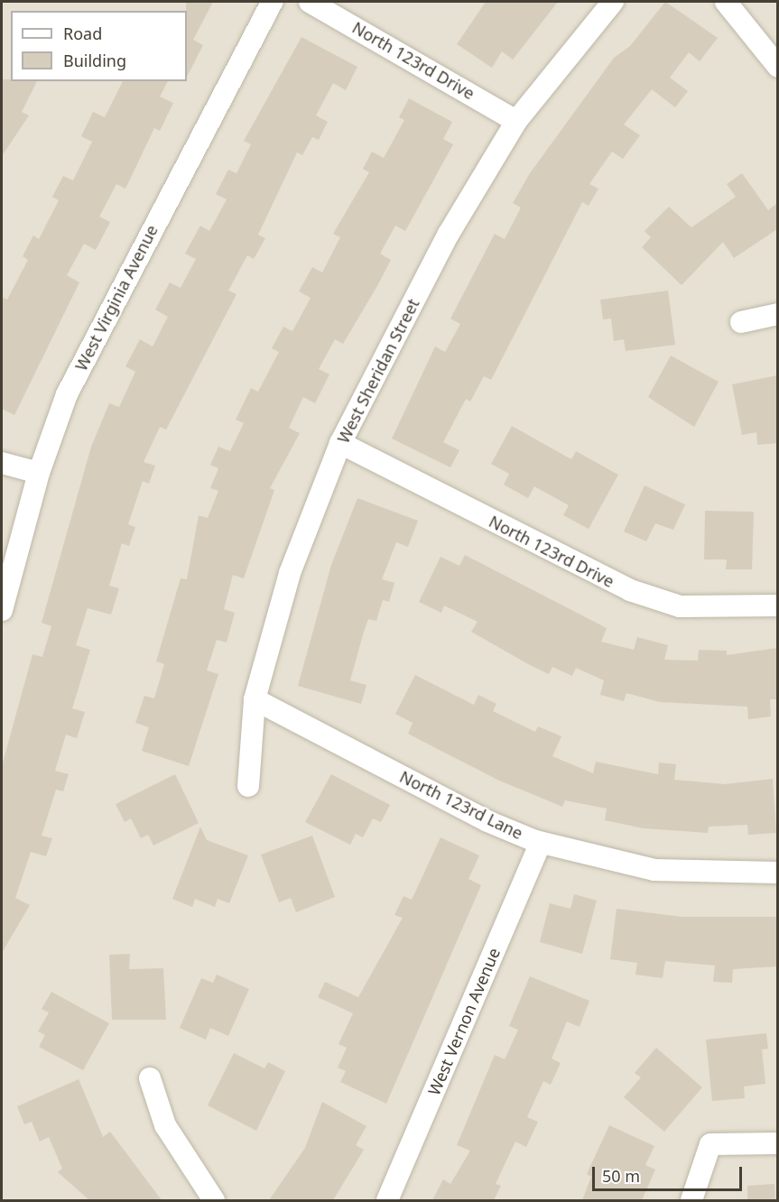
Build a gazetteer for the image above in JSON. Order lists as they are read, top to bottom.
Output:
{
  "streets": {
    "street": [
      "North 123rd Drive",
      "West Virginia Avenue",
      "West Sheridan Street",
      "North 123rd Lane",
      "West Vernon Avenue"
    ]
  },
  "crossings": [
    ["North 123rd Drive", "West Sheridan Street"],
    ["West Sheridan Street", "North 123rd Lane"],
    ["North 123rd Lane", "West Vernon Avenue"]
  ],
  "legend": ["Road", "Building"],
  "scale_bar": "50 m"
}
